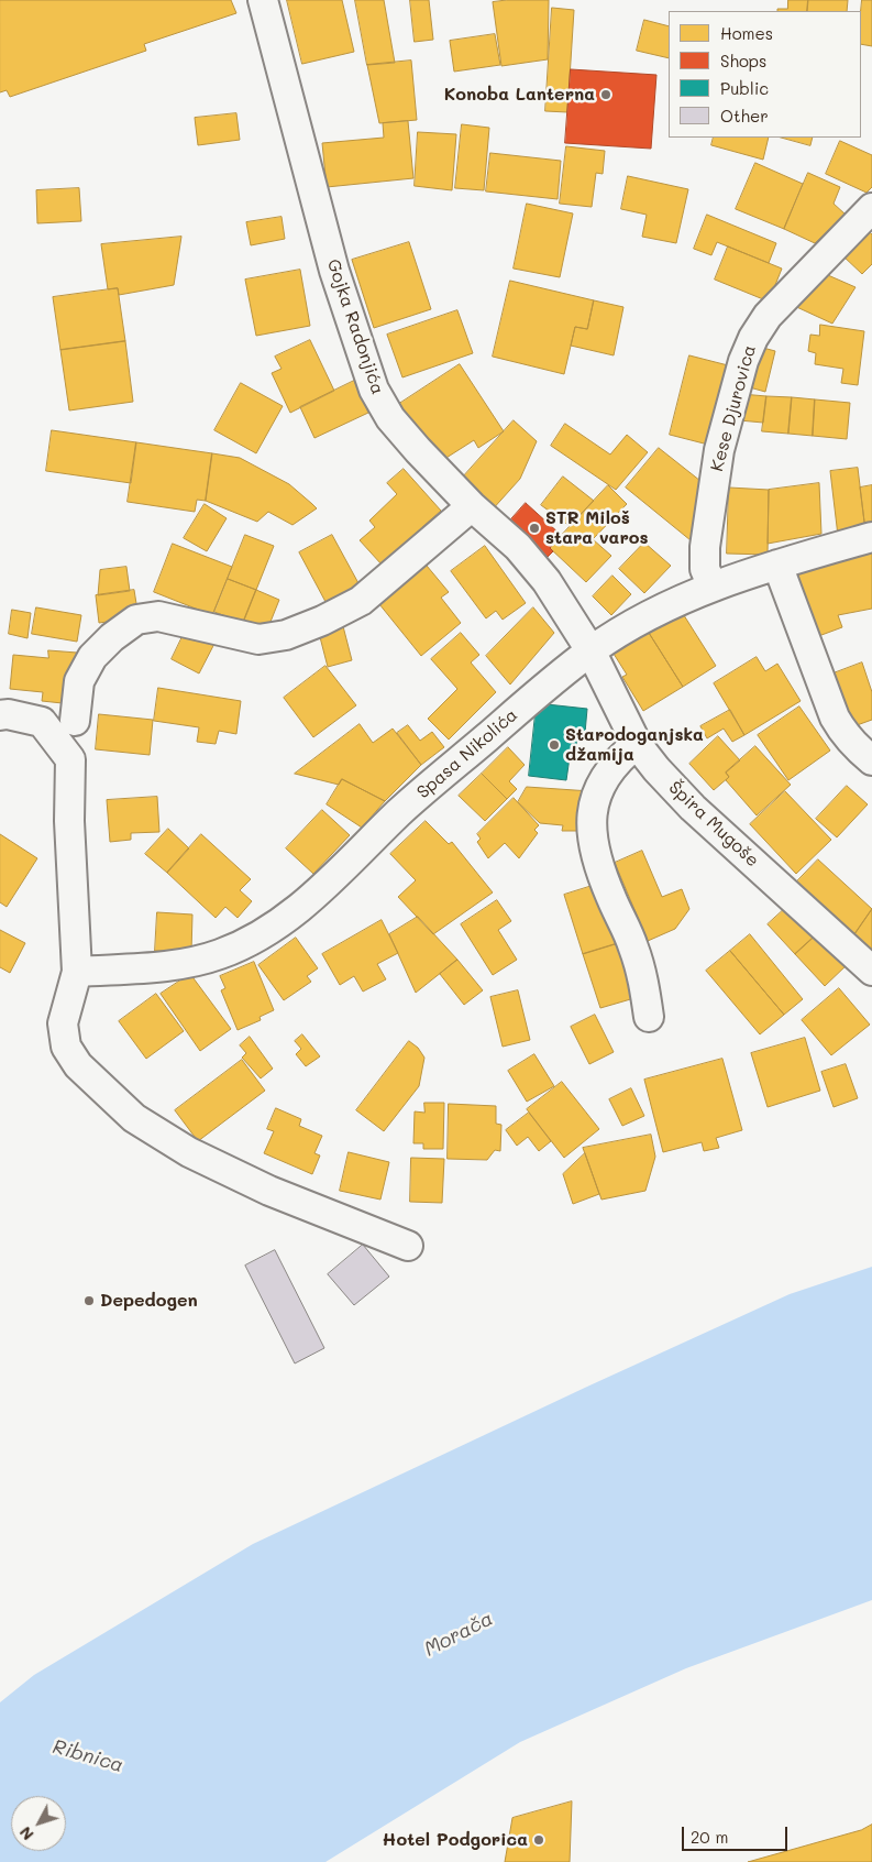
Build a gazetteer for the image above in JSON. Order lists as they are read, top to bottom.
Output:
{
  "streets": {
    "street": [
      "Gojka Radonjića",
      "Kese Djurovica",
      "Spasa Nikolića",
      "Špira Mugoše"
    ]
  },
  "crossings": [
    ["Gojka Radonjića", "Spasa Nikolića"],
    ["Gojka Radonjića", "Špira Mugoše"],
    ["Kese Djurovica", "Spasa Nikolića"],
    ["Spasa Nikolića", "Špira Mugoše"]
  ],
  "water": ["Morača", "Ribnica"],
  "places": [
    "Konoba Lanterna",
    "STR Miloš stara varos",
    "Starodoganjska džamija",
    "Depedogen",
    "Hotel Podgorica"
  ],
  "legend": [
    "Homes",
    "Shops",
    "Public",
    "Other"
  ],
  "scale_bar": "20 m",
  "north": "bottom left"
}
